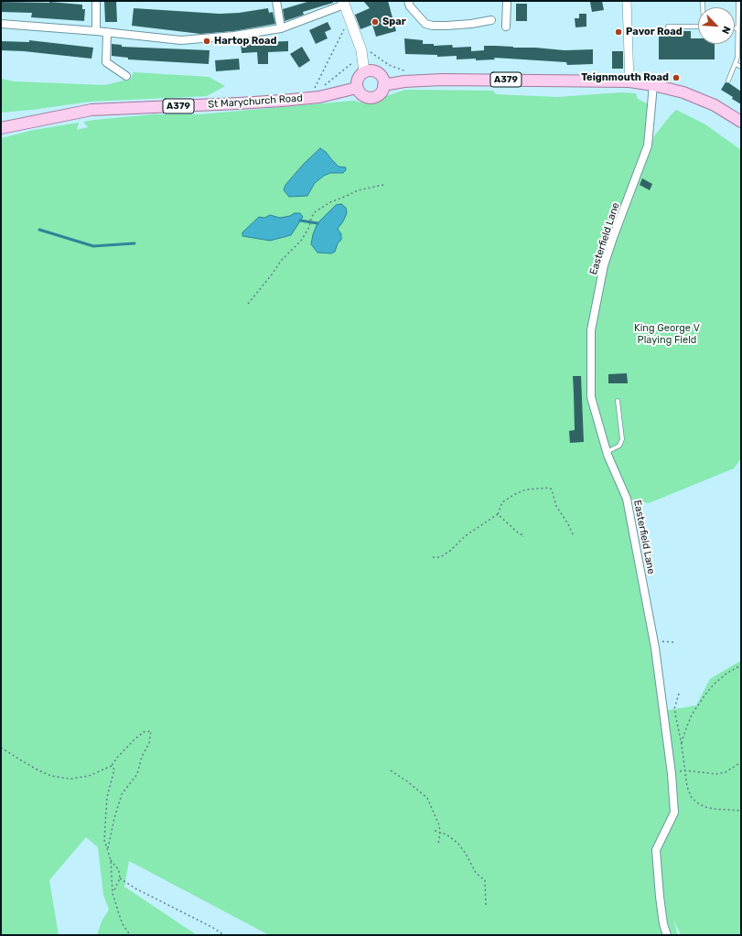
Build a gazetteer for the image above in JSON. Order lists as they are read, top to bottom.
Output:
{
  "streets": {
    "main road": ["A379", "St Marychurch Road"],
    "street": ["Easterfield Lane"]
  },
  "crossings": [
    ["A379", "St Marychurch Road"],
    ["A379", "Easterfield Lane"]
  ],
  "parks": ["King George V Playing Field"],
  "places": [
    "Spar",
    "Pavor Road",
    "Hartop Road",
    "Teignmouth Road"
  ],
  "north": "bottom right"
}
